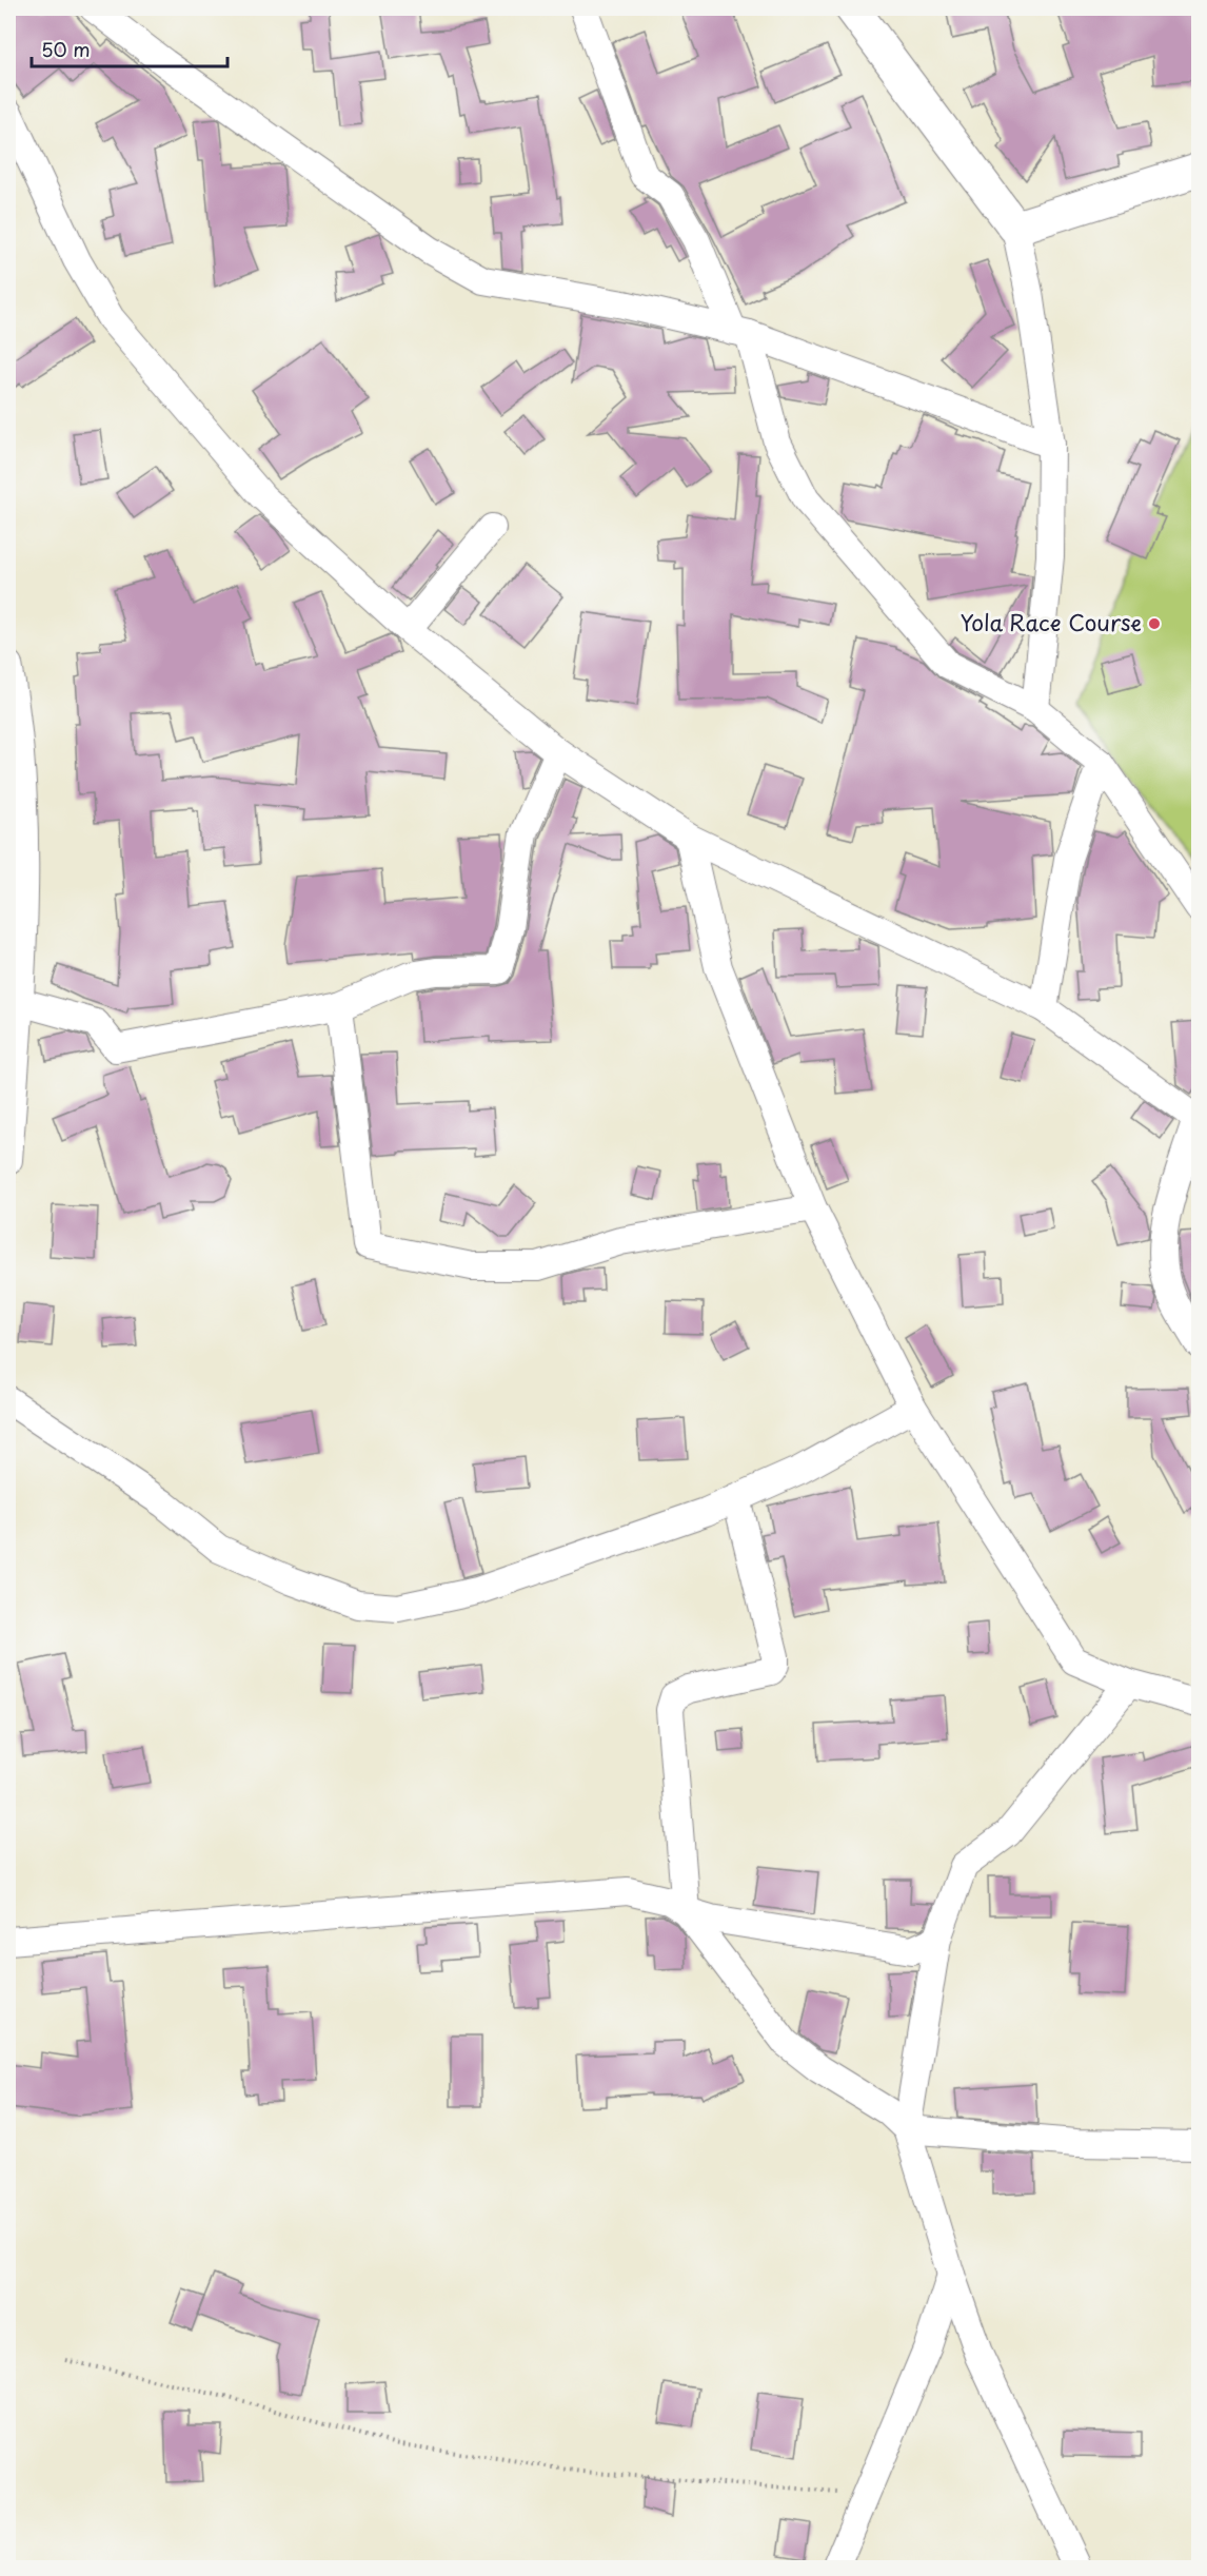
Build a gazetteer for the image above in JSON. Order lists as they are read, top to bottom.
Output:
{
  "places": ["Yola Race Course"],
  "scale_bar": "50 m"
}
